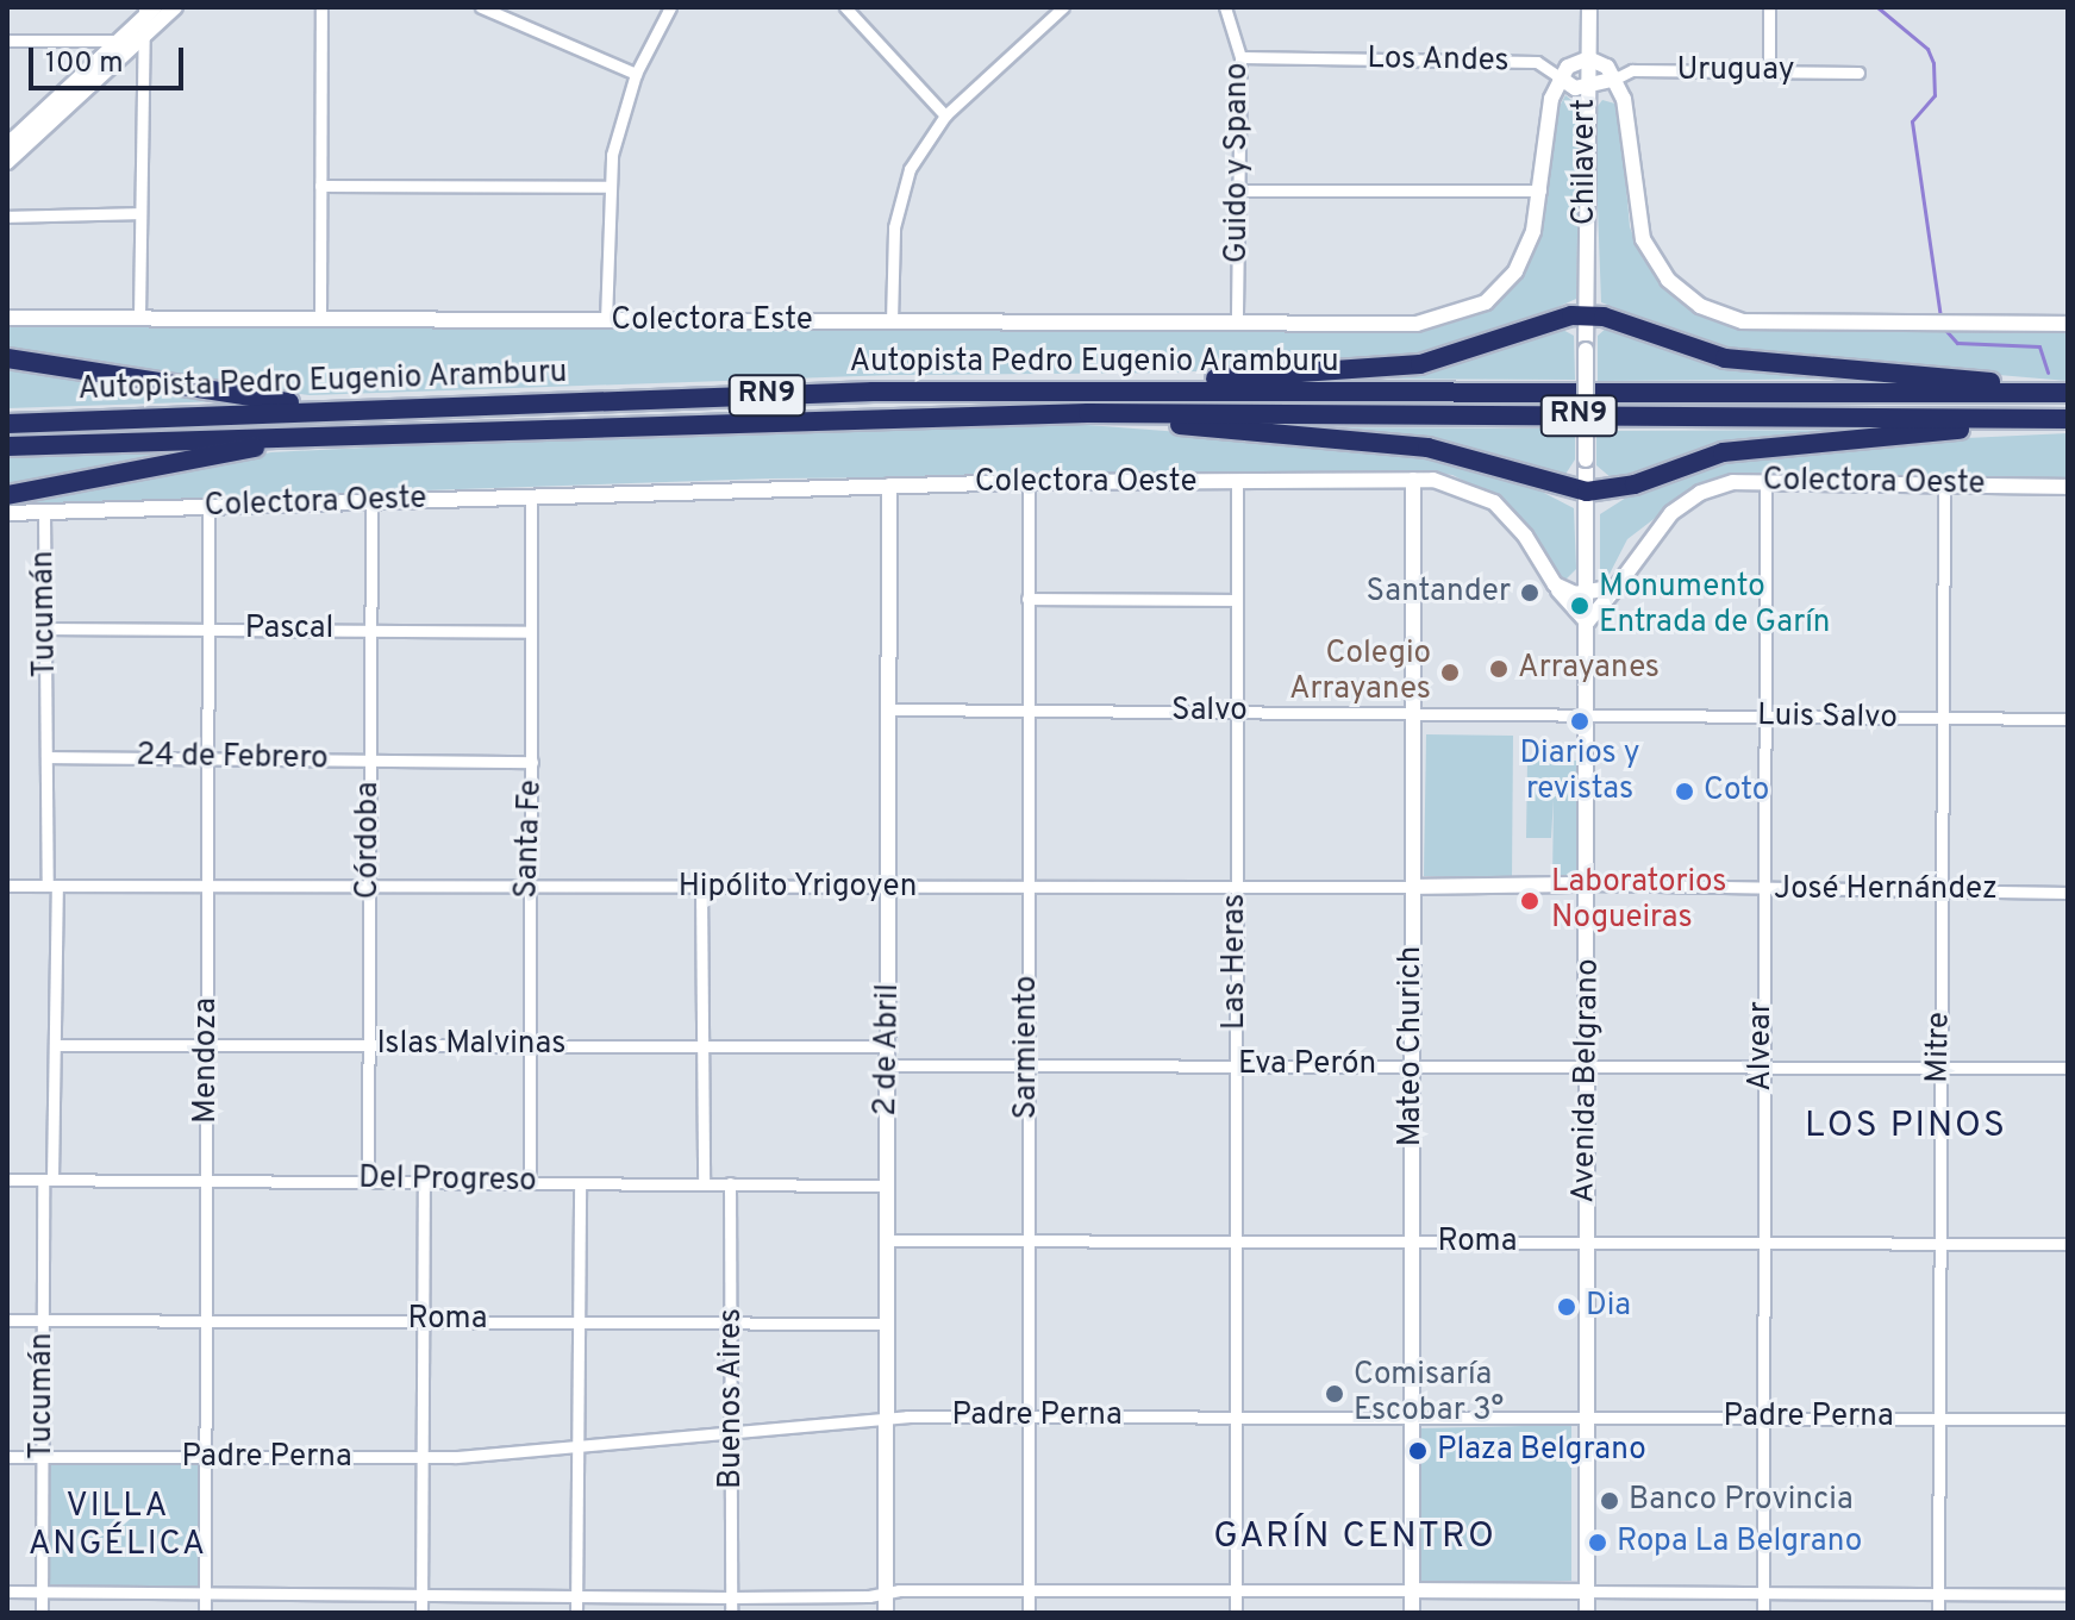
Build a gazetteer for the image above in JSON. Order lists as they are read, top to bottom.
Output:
{
  "streets": {
    "highway": ["Autopista Pedro Eugenio Aramburu", "RN9"],
    "street": [
      "Los Andes",
      "Uruguay",
      "Chilavert",
      "Guido y Spano",
      "Colectora Este",
      "Colectora Oeste",
      "Tucumán",
      "Pascal",
      "Salvo",
      "Luis Salvo",
      "24 de Febrero",
      "Santa Fe",
      "Córdoba",
      "Hipólito Yrigoyen",
      "José Hernández",
      "Las Heras",
      "Islas Malvinas",
      "Mateo Churich",
      "Alvear",
      "Sarmiento",
      "Mitre",
      "2 de Abril",
      "Mendoza",
      "Eva Perón",
      "Avenida Belgrano",
      "Del Progreso",
      "Roma",
      "Buenos Aires",
      "Padre Perna"
    ]
  },
  "crossings": [
    ["Los Andes", "Guido y Spano"],
    ["Los Andes", "Colectora Este"],
    ["Chilavert", "Avenida Belgrano"],
    ["Guido y Spano", "Colectora Este"],
    ["Colectora Oeste", "Tucumán"],
    ["Colectora Oeste", "Santa Fe"],
    ["Colectora Oeste", "Córdoba"],
    ["Colectora Oeste", "Las Heras"],
    ["Colectora Oeste", "Mateo Churich"],
    ["Colectora Oeste", "Alvear"],
    ["Colectora Oeste", "Sarmiento"],
    ["Colectora Oeste", "Mitre"],
    ["Colectora Oeste", "2 de Abril"],
    ["Colectora Oeste", "Mendoza"],
    ["Colectora Oeste", "Avenida Belgrano"],
    ["Tucumán", "Pascal"],
    ["Tucumán", "24 de Febrero"],
    ["Tucumán", "Hipólito Yrigoyen"],
    ["Tucumán", "Islas Malvinas"],
    ["Tucumán", "Del Progreso"],
    ["Tucumán", "Roma"],
    ["Tucumán", "Padre Perna"],
    ["Pascal", "Santa Fe"],
    ["Pascal", "Córdoba"],
    ["Pascal", "Mendoza"],
    ["Salvo", "Luis Salvo"],
    ["Salvo", "Las Heras"],
    ["Salvo", "Mateo Churich"],
    ["Salvo", "Sarmiento"],
    ["Salvo", "2 de Abril"],
    ["Salvo", "Avenida Belgrano"],
    ["Luis Salvo", "Alvear"],
    ["Luis Salvo", "Mitre"],
    ["Luis Salvo", "Avenida Belgrano"],
    ["24 de Febrero", "Santa Fe"],
    ["24 de Febrero", "Córdoba"],
    ["24 de Febrero", "Mendoza"],
    ["Santa Fe", "Hipólito Yrigoyen"],
    ["Santa Fe", "Islas Malvinas"],
    ["Santa Fe", "Del Progreso"],
    ["Córdoba", "Hipólito Yrigoyen"],
    ["Córdoba", "Islas Malvinas"],
    ["Córdoba", "Del Progreso"],
    ["Hipólito Yrigoyen", "José Hernández"],
    ["Hipólito Yrigoyen", "Las Heras"],
    ["Hipólito Yrigoyen", "Mateo Churich"],
    ["Hipólito Yrigoyen", "Sarmiento"],
    ["Hipólito Yrigoyen", "2 de Abril"],
    ["Hipólito Yrigoyen", "Mendoza"],
    ["Hipólito Yrigoyen", "Avenida Belgrano"],
    ["José Hernández", "Alvear"],
    ["José Hernández", "Mitre"],
    ["José Hernández", "Avenida Belgrano"],
    ["Las Heras", "Eva Perón"],
    ["Las Heras", "Roma"],
    ["Las Heras", "Padre Perna"],
    ["Islas Malvinas", "2 de Abril"],
    ["Islas Malvinas", "Mendoza"],
    ["Mateo Churich", "Eva Perón"],
    ["Mateo Churich", "Roma"],
    ["Mateo Churich", "Padre Perna"],
    ["Alvear", "Eva Perón"],
    ["Alvear", "Roma"],
    ["Alvear", "Padre Perna"],
    ["Sarmiento", "Eva Perón"],
    ["Sarmiento", "Roma"],
    ["Sarmiento", "Padre Perna"],
    ["Mitre", "Eva Perón"],
    ["Mitre", "Roma"],
    ["Mitre", "Padre Perna"],
    ["2 de Abril", "Eva Perón"],
    ["2 de Abril", "Del Progreso"],
    ["2 de Abril", "Roma"],
    ["2 de Abril", "Padre Perna"],
    ["Mendoza", "Del Progreso"],
    ["Mendoza", "Roma"],
    ["Mendoza", "Padre Perna"],
    ["Eva Perón", "Avenida Belgrano"],
    ["Avenida Belgrano", "Roma"],
    ["Avenida Belgrano", "Padre Perna"],
    ["Del Progreso", "Buenos Aires"],
    ["Roma", "Buenos Aires"],
    ["Buenos Aires", "Padre Perna"]
  ],
  "districts": ["LOS PINOS", "VILLA ANGÉLICA", "GARÍN CENTRO"],
  "places": [
    "Santander",
    "Monumento Entrada de Garín",
    "Arrayanes",
    "Colegio Arrayanes",
    "Diarios y revistas",
    "Coto",
    "Laboratorios Nogueiras",
    "Dia",
    "Comisaría Escobar 3°",
    "Plaza Belgrano",
    "Banco Provincia",
    "Ropa La Belgrano"
  ],
  "scale_bar": "100 m"
}
